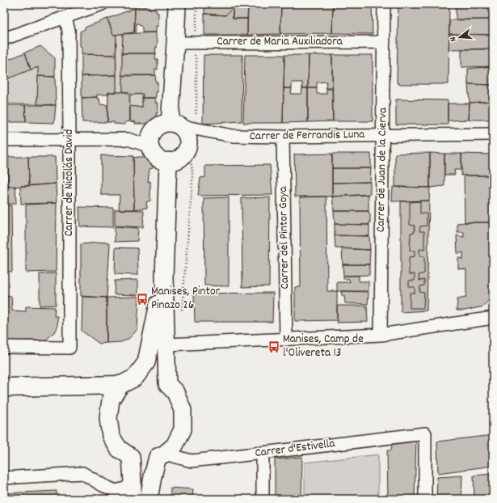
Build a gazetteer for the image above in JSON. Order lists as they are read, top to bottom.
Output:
{
  "streets": {
    "street": [
      "Carrer de Maria Auxiliadora",
      "Carrer de Ferrandis Luna",
      "Carrer de Juan de la Cierva",
      "Carrer de Nicolás David",
      "Carrer del Pintor Goya",
      "Carrer d'Estivella"
    ]
  },
  "crossings": [
    ["Carrer de Maria Auxiliadora", "Carrer de Juan de la Cierva"],
    ["Carrer de Ferrandis Luna", "Carrer de Juan de la Cierva"],
    ["Carrer de Ferrandis Luna", "Carrer del Pintor Goya"]
  ],
  "places": {
    "bus stop": ["Manises, Pintor Pinazo 26", "Manises, Camp de l'Olivereta 13"]
  },
  "north": "left"
}
